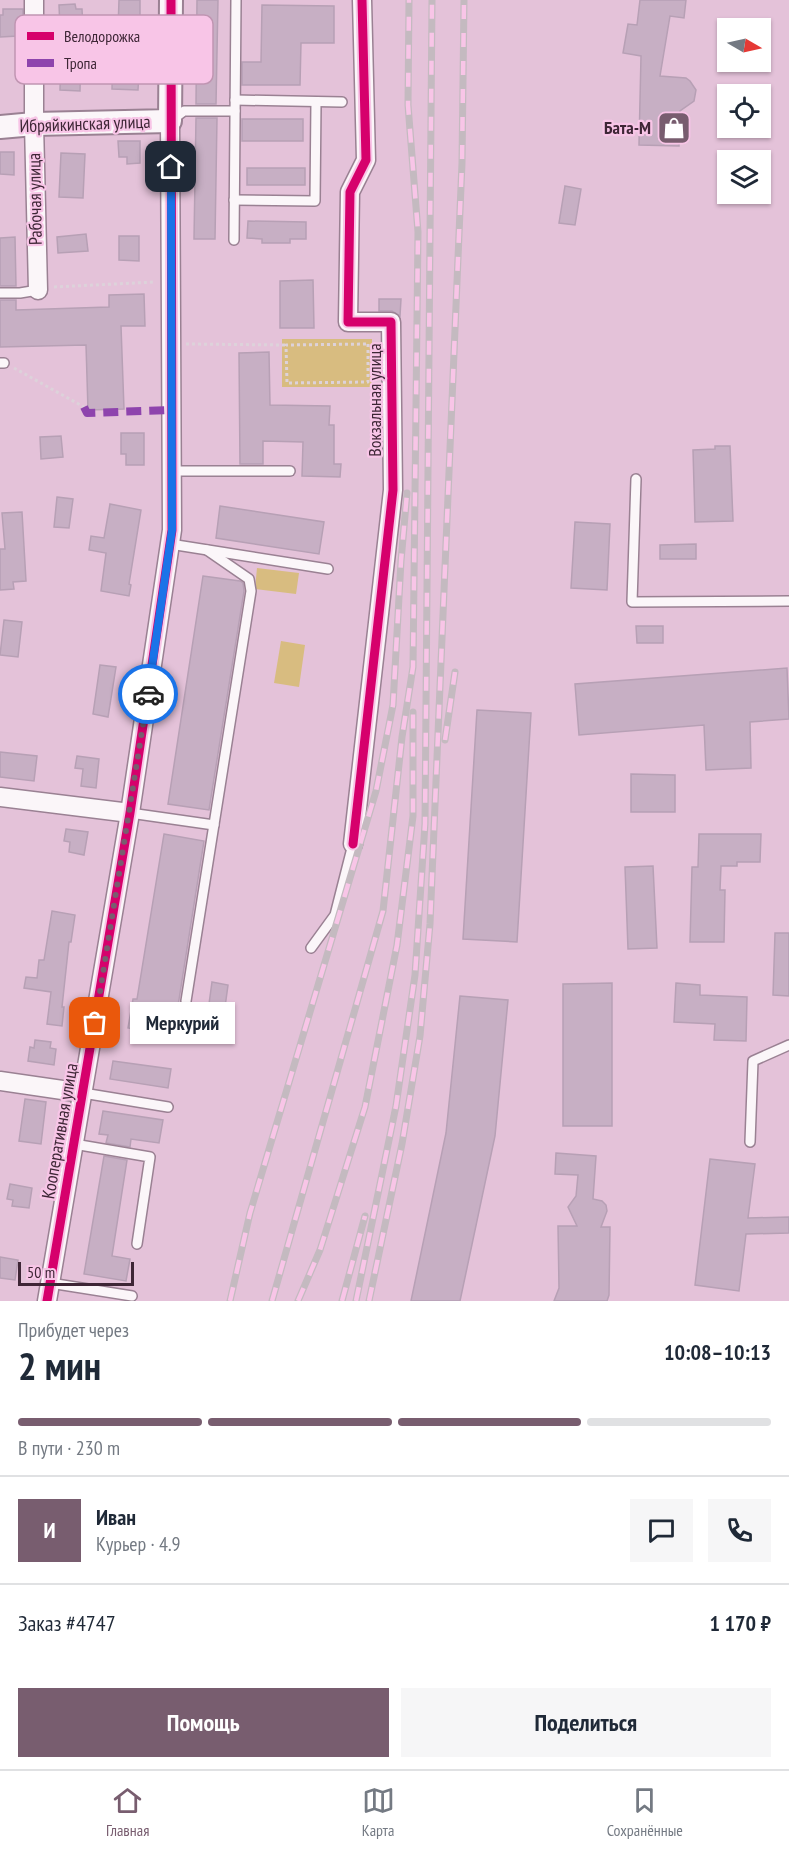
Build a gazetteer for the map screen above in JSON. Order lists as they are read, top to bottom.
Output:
{
  "streets": {
    "street": [
      "Ибряйкинская улица",
      "Рабочая улица",
      "Вокзальная улица",
      "Кооперативная улица"
    ]
  },
  "crossings": [
    ["Ибряйкинская улица", "Рабочая улица"],
    ["Ибряйкинская улица", "Кооперативная улица"]
  ],
  "places": {
    "shop": ["Бата-М"],
    "other": ["Меркурий"]
  },
  "legend": ["Велодорожка", "Тропа"],
  "scale_bar": "50 m",
  "north": "right",
  "page": {
    "bubble": "Меркурий",
    "scale": "50 m",
    "heading": ["2 мин", "Прибудет через", "10:08–10:13"],
    "panel": [
      "Иван",
      "Курьер · 4.9",
      "Заказ #4747",
      "1 170 ₽"
    ],
    "bar": "В пути · 230 m",
    "round": "И",
    "buttons": ["Помощь", "Поделиться"],
    "tabs": ["Главная", "Карта", "Сохранённые"]
  }
}
